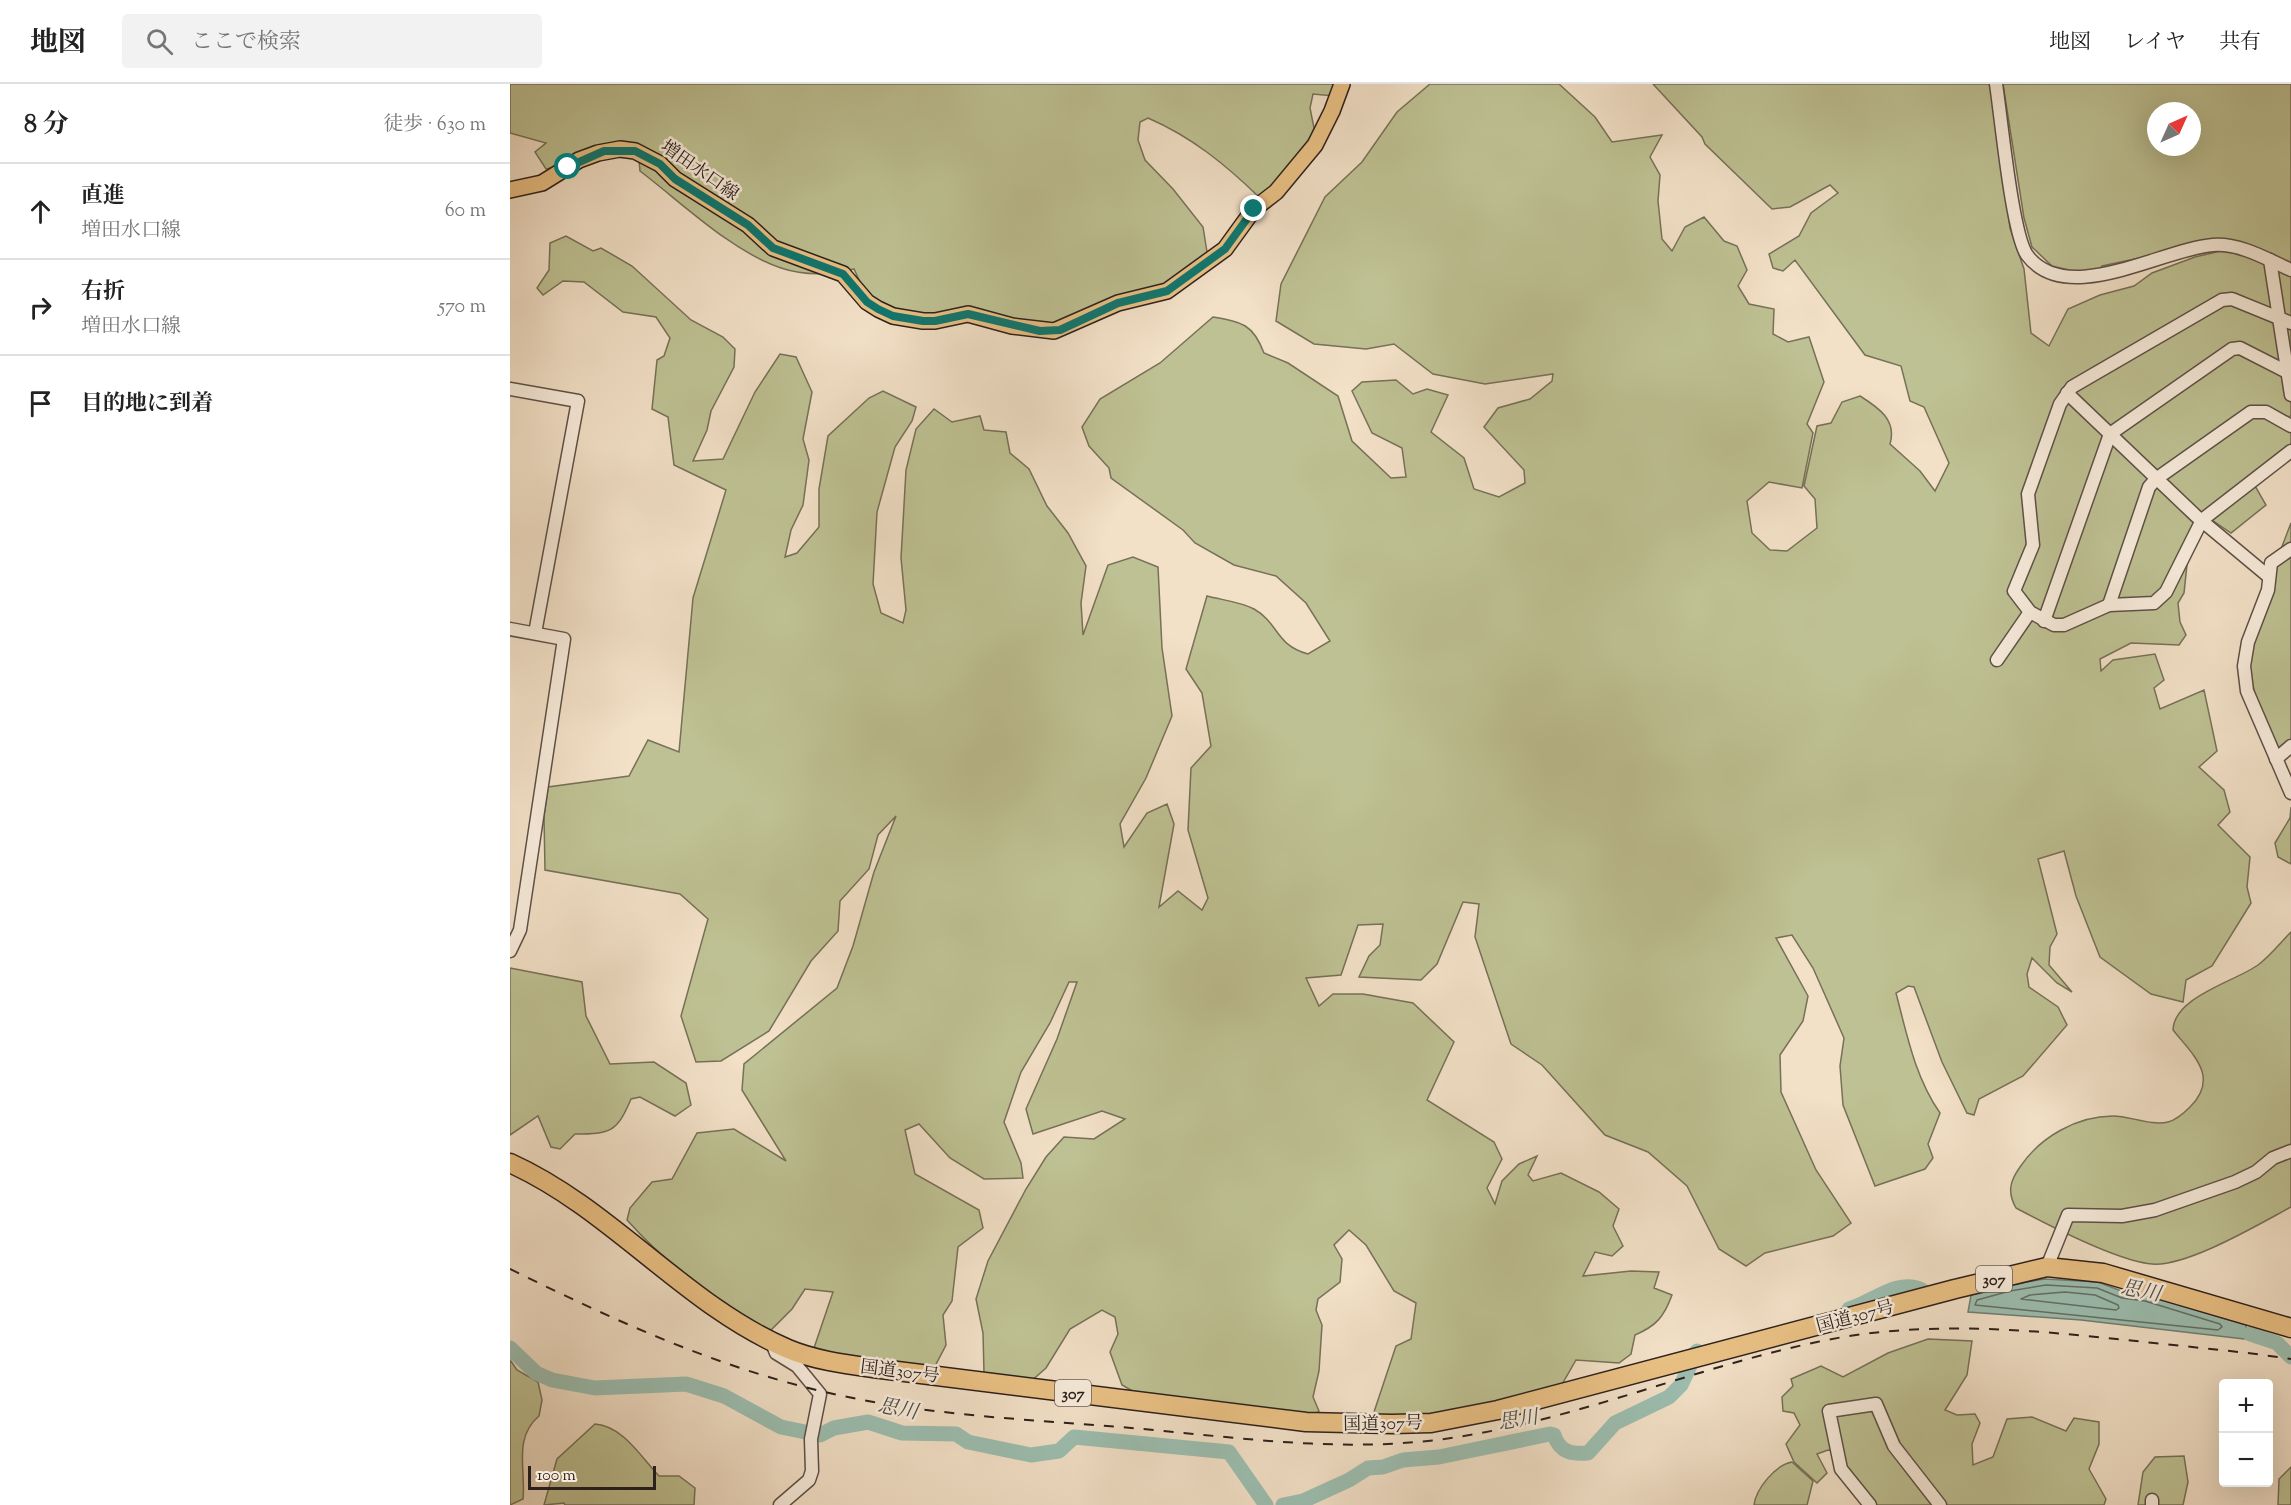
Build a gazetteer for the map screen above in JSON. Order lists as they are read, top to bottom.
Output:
{
  "streets": {
    "highway": ["307", "国道307号"],
    "main road": ["増田水口線"]
  },
  "water": ["思川"],
  "scale_bar": "100 m",
  "north": "top right",
  "page": {
    "header": "地図",
    "search": "ここで検索",
    "nav": ["地図", "レイヤ", "共有"],
    "heading": ["8 分", "徒歩 · 630 m"],
    "list": [
      ["直進", "増田水口線", "60 m"],
      ["右折", "増田水口線", "570 m"],
      "目的地に到着"
    ],
    "map_buttons": ["+", "−"],
    "scale": "100 m"
  }
}
